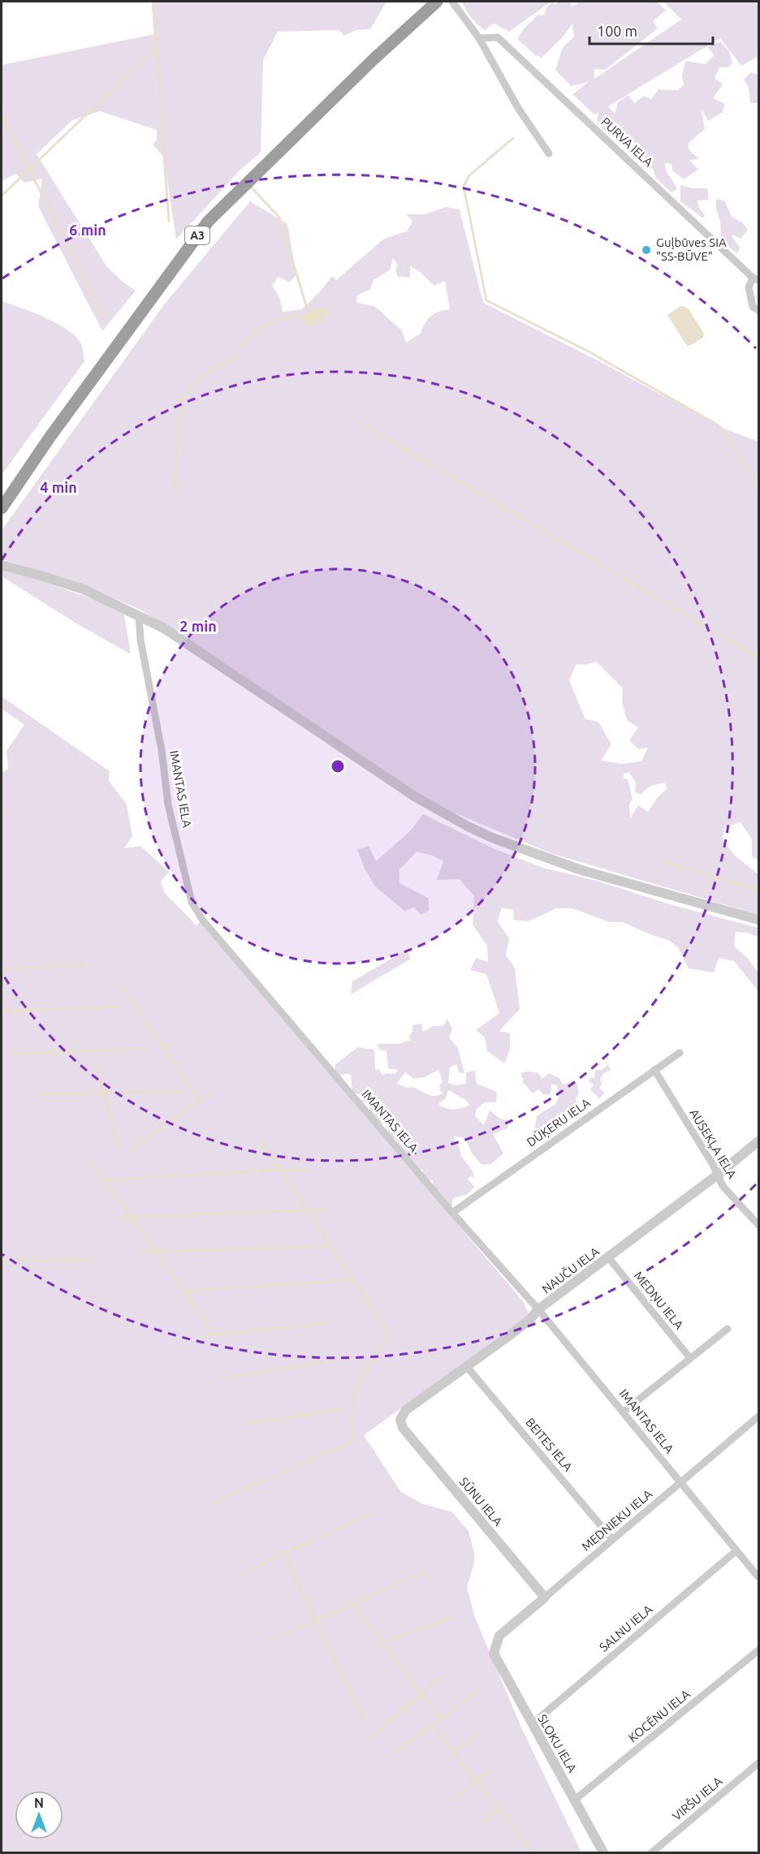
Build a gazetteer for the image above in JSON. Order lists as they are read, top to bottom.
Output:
{
  "streets": {
    "highway": ["A3"],
    "street": [
      "PURVA IELA",
      "IMANTAS IELA",
      "DŪĶERU IELA",
      "AUSEKĻA IELA",
      "NAUČU IELA",
      "MEDŅU IELA",
      "BEITES IELA",
      "SŪNU IELA",
      "MEDNIEKU IELA",
      "SALNU IELA",
      "KOCĒNU IELA",
      "SLOKU IELA",
      "VIRŠU IELA"
    ]
  },
  "crossings": [
    ["IMANTAS IELA", "DŪĶERU IELA"],
    ["IMANTAS IELA", "NAUČU IELA"],
    ["IMANTAS IELA", "MEDNIEKU IELA"],
    ["IMANTAS IELA", "SALNU IELA"],
    ["DŪĶERU IELA", "AUSEKĻA IELA"],
    ["AUSEKĻA IELA", "NAUČU IELA"],
    ["NAUČU IELA", "MEDŅU IELA"],
    ["NAUČU IELA", "BEITES IELA"],
    ["NAUČU IELA", "SŪNU IELA"],
    ["BEITES IELA", "MEDNIEKU IELA"],
    ["SŪNU IELA", "MEDNIEKU IELA"],
    ["MEDNIEKU IELA", "SLOKU IELA"],
    ["SALNU IELA", "SLOKU IELA"],
    ["KOCĒNU IELA", "SLOKU IELA"]
  ],
  "places": ["Guļbūves SIA \"SS-BŪVE\""],
  "scale_bar": "100 m",
  "north": "top",
  "rings": ["6 min", "4 min", "2 min"]
}
